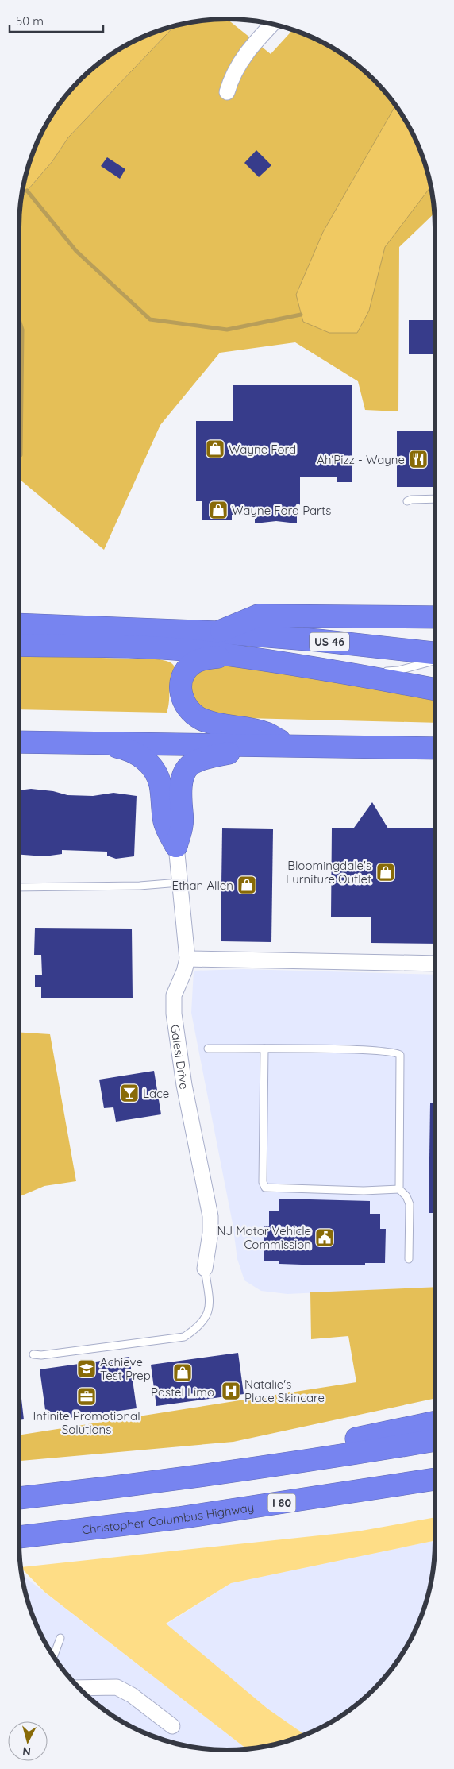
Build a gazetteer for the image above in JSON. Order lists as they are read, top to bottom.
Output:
{
  "streets": {
    "highway": ["US 46", "I 80", "Christopher Columbus Highway"],
    "street": ["Galesi Drive"]
  },
  "places": {
    "shop": [
      "Wayne Ford",
      "Wayne Ford Parts",
      "Bloomingdale's Furniture Outlet",
      "Ethan Allen",
      "Pastel Limo"
    ],
    "restaurant": ["Ah'Pizz - Wayne"],
    "bar": ["Lace"],
    "public building": ["NJ Motor Vehicle Commission"],
    "school or university": ["Achieve Test Prep"],
    "hospital": ["Natalie's Place Skincare"],
    "office": ["Infinite Promotional Solutions"]
  },
  "scale_bar": "50 m",
  "north": "bottom"
}
